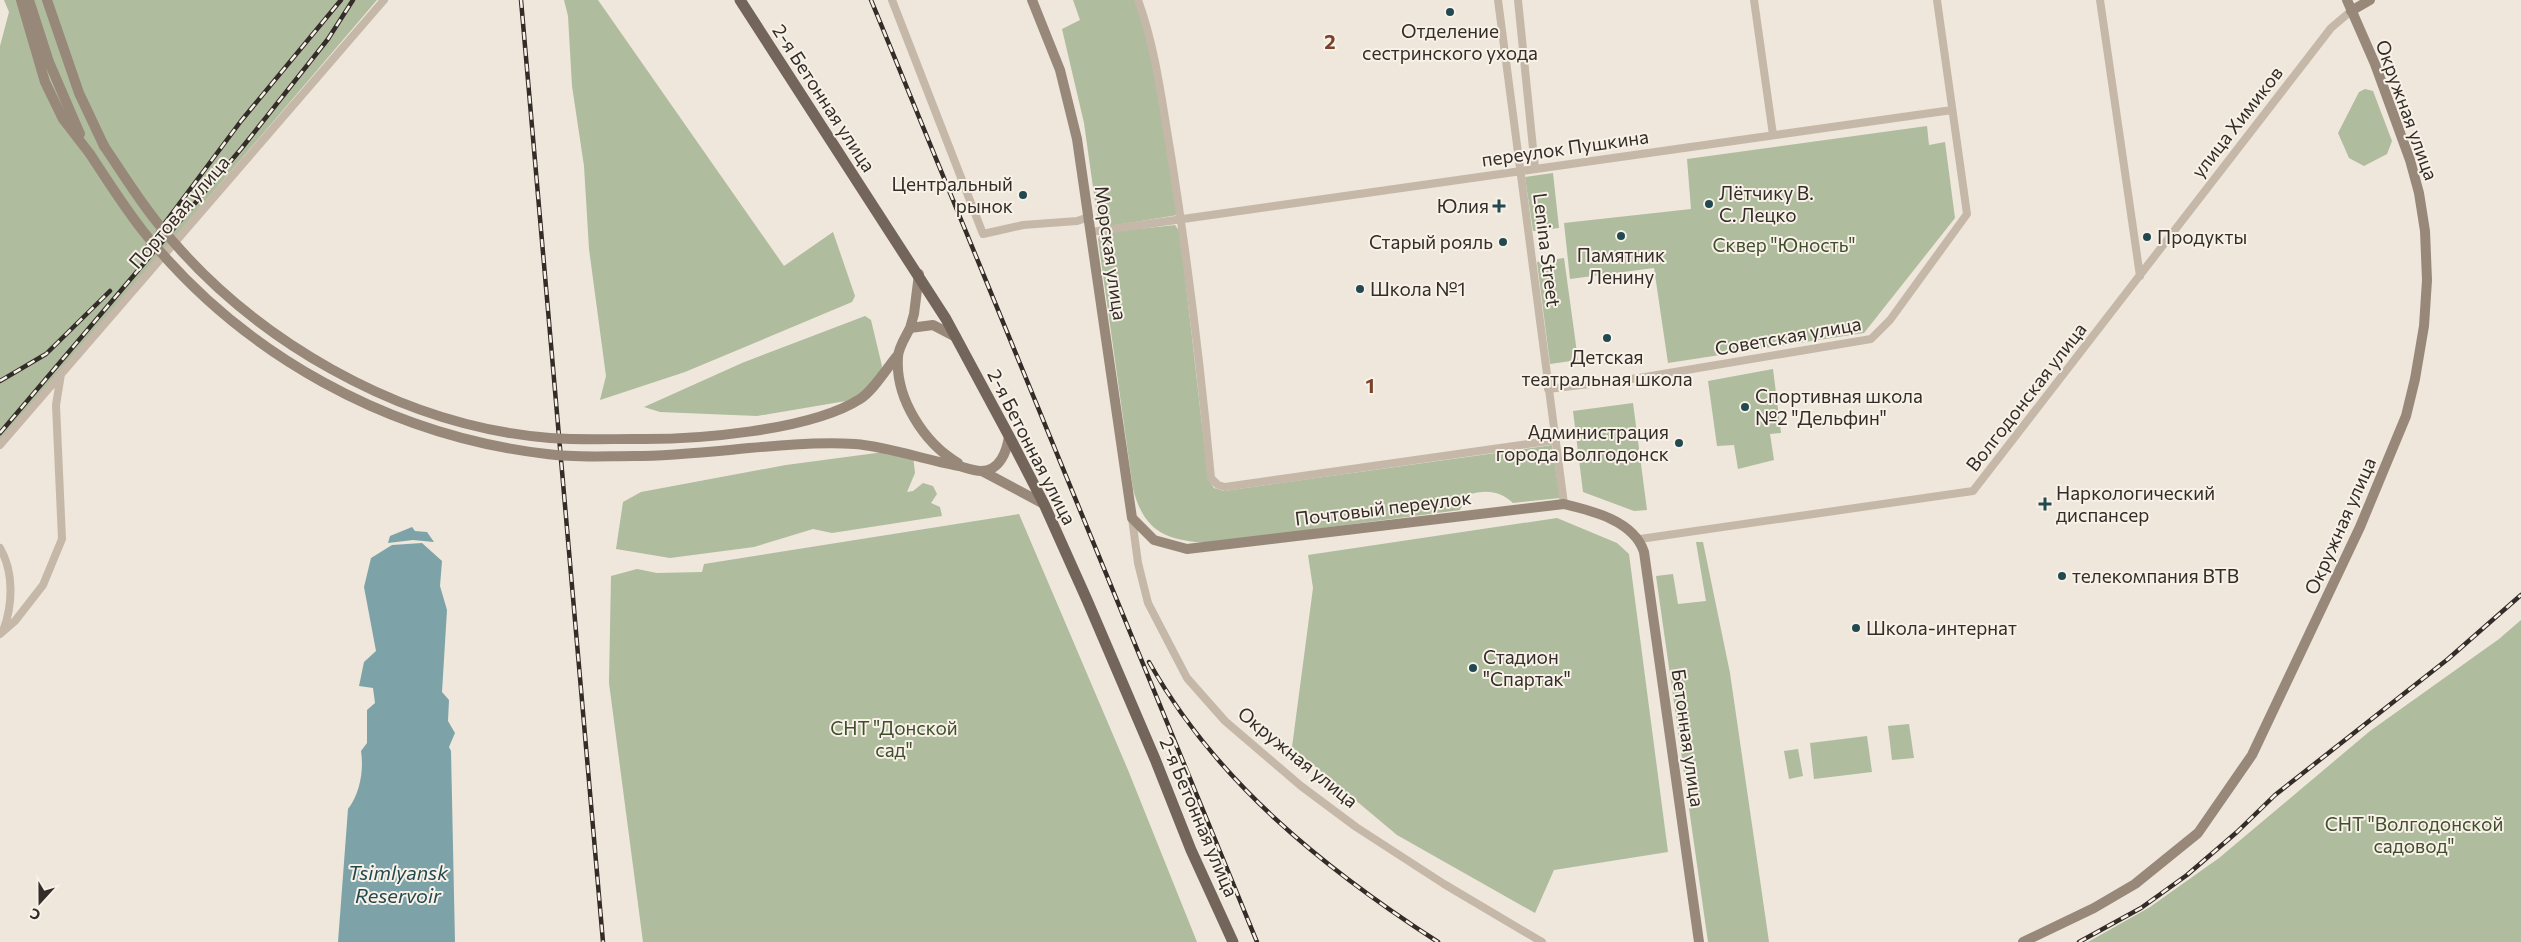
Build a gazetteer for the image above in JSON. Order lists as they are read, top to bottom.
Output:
{
  "streets": {
    "main road": [
      "2-я Бетонная улица",
      "Окружная улица",
      "улица Химиков",
      "Морская улица",
      "Почтовый переулок",
      "Бетонная улица"
    ],
    "street": [
      "переулок Пушкина",
      "Портовая улица",
      "Lenina Street",
      "Советская улица",
      "Волгодонская улица"
    ]
  },
  "crossings": [
    ["Окружная улица", "улица Химиков"],
    ["Окружная улица", "Морская улица"],
    ["Окружная улица", "Почтовый переулок"],
    ["улица Химиков", "Волгодонская улица"],
    ["переулок Пушкина", "Lenina Street"],
    ["переулок Пушкина", "Морская улица"],
    ["переулок Пушкина", "Советская улица"],
    ["Lenina Street", "Советская улица"],
    ["Lenina Street", "Почтовый переулок"],
    ["Морская улица", "Почтовый переулок"],
    ["Волгодонская улица", "Почтовый переулок"],
    ["Волгодонская улица", "Бетонная улица"],
    ["Почтовый переулок", "Бетонная улица"]
  ],
  "districts": ["2", "1"],
  "water": ["Tsimlyansk Reservoir"],
  "parks": ["Сквер \"Юность\"", "СНТ \"Донской сад\"", "СНТ \"Волгодонской садовод\""],
  "places": {
    "other": [
      "Отделение сестринского ухода",
      "Центральный рынок",
      "Лётчику В. С. Лецко",
      "Памятник Ленину",
      "Продукты",
      "Старый рояль",
      "Школа №1",
      "Детская театральная школа",
      "Спортивная школа №2 \"Дельфин\"",
      "Администрация города Волгодонск",
      "телекомпания ВТВ",
      "Школа-интернат",
      "Стадион \"Спартак\""
    ],
    "health": ["Юлия", "Наркологический диспансер"]
  },
  "north": "bottom"
}
